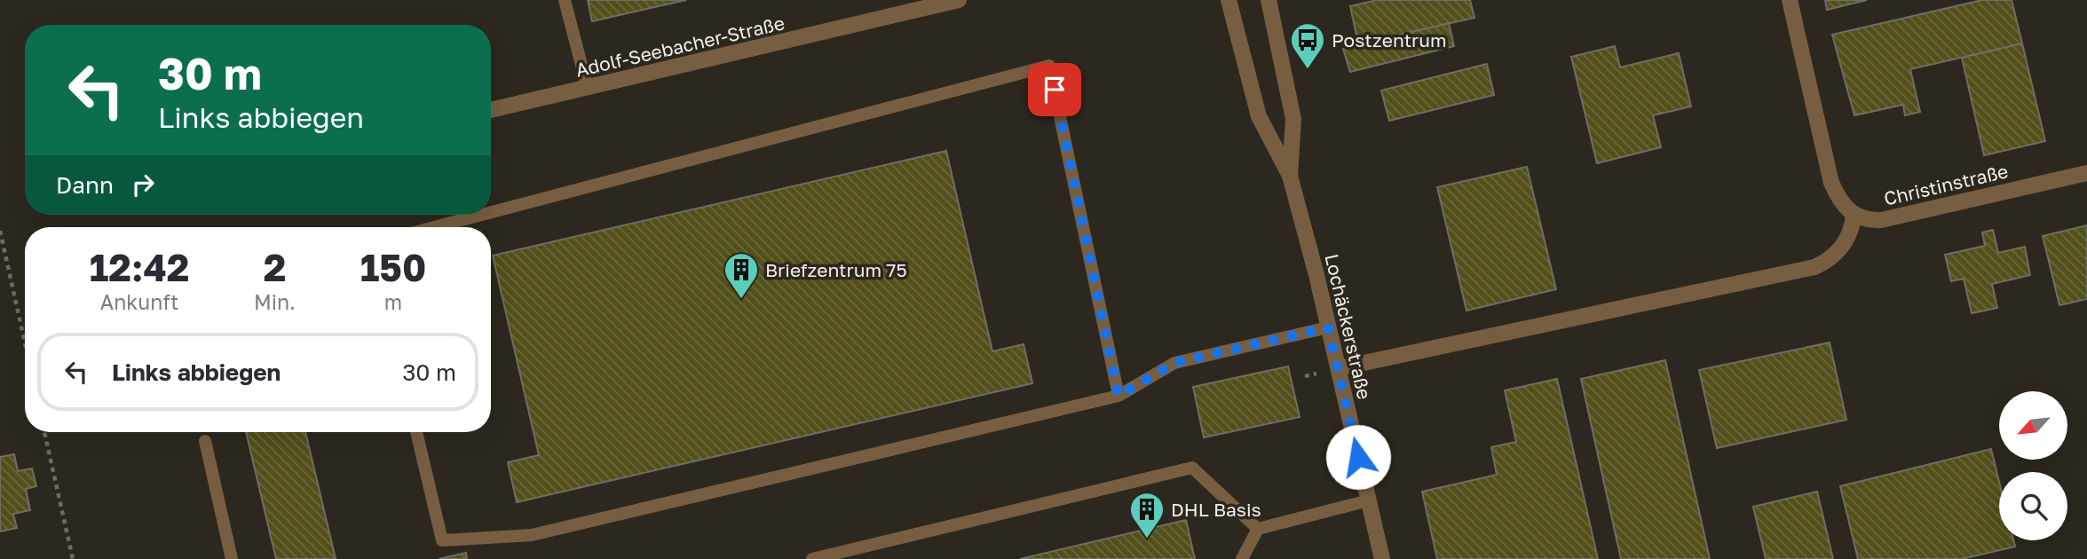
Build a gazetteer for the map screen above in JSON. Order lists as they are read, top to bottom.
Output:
{
  "streets": {
    "street": ["Adolf-Seebacher-Straße", "Christinstraße", "Lochäckerstraße"]
  },
  "places": {
    "bus stop": ["Postzentrum"],
    "building": ["Briefzentrum 75", "DHL Basis"]
  },
  "north": "bottom left",
  "page": {
    "turn": ["30 m", "Links abbiegen"],
    "then": "Dann",
    "eta": [
      "12:42",
      "Ankunft",
      "2",
      "Min.",
      "150",
      "m"
    ],
    "list": [
      {
        "name": "Links abbiegen",
        "value": "30 m"
      }
    ]
  }
}
